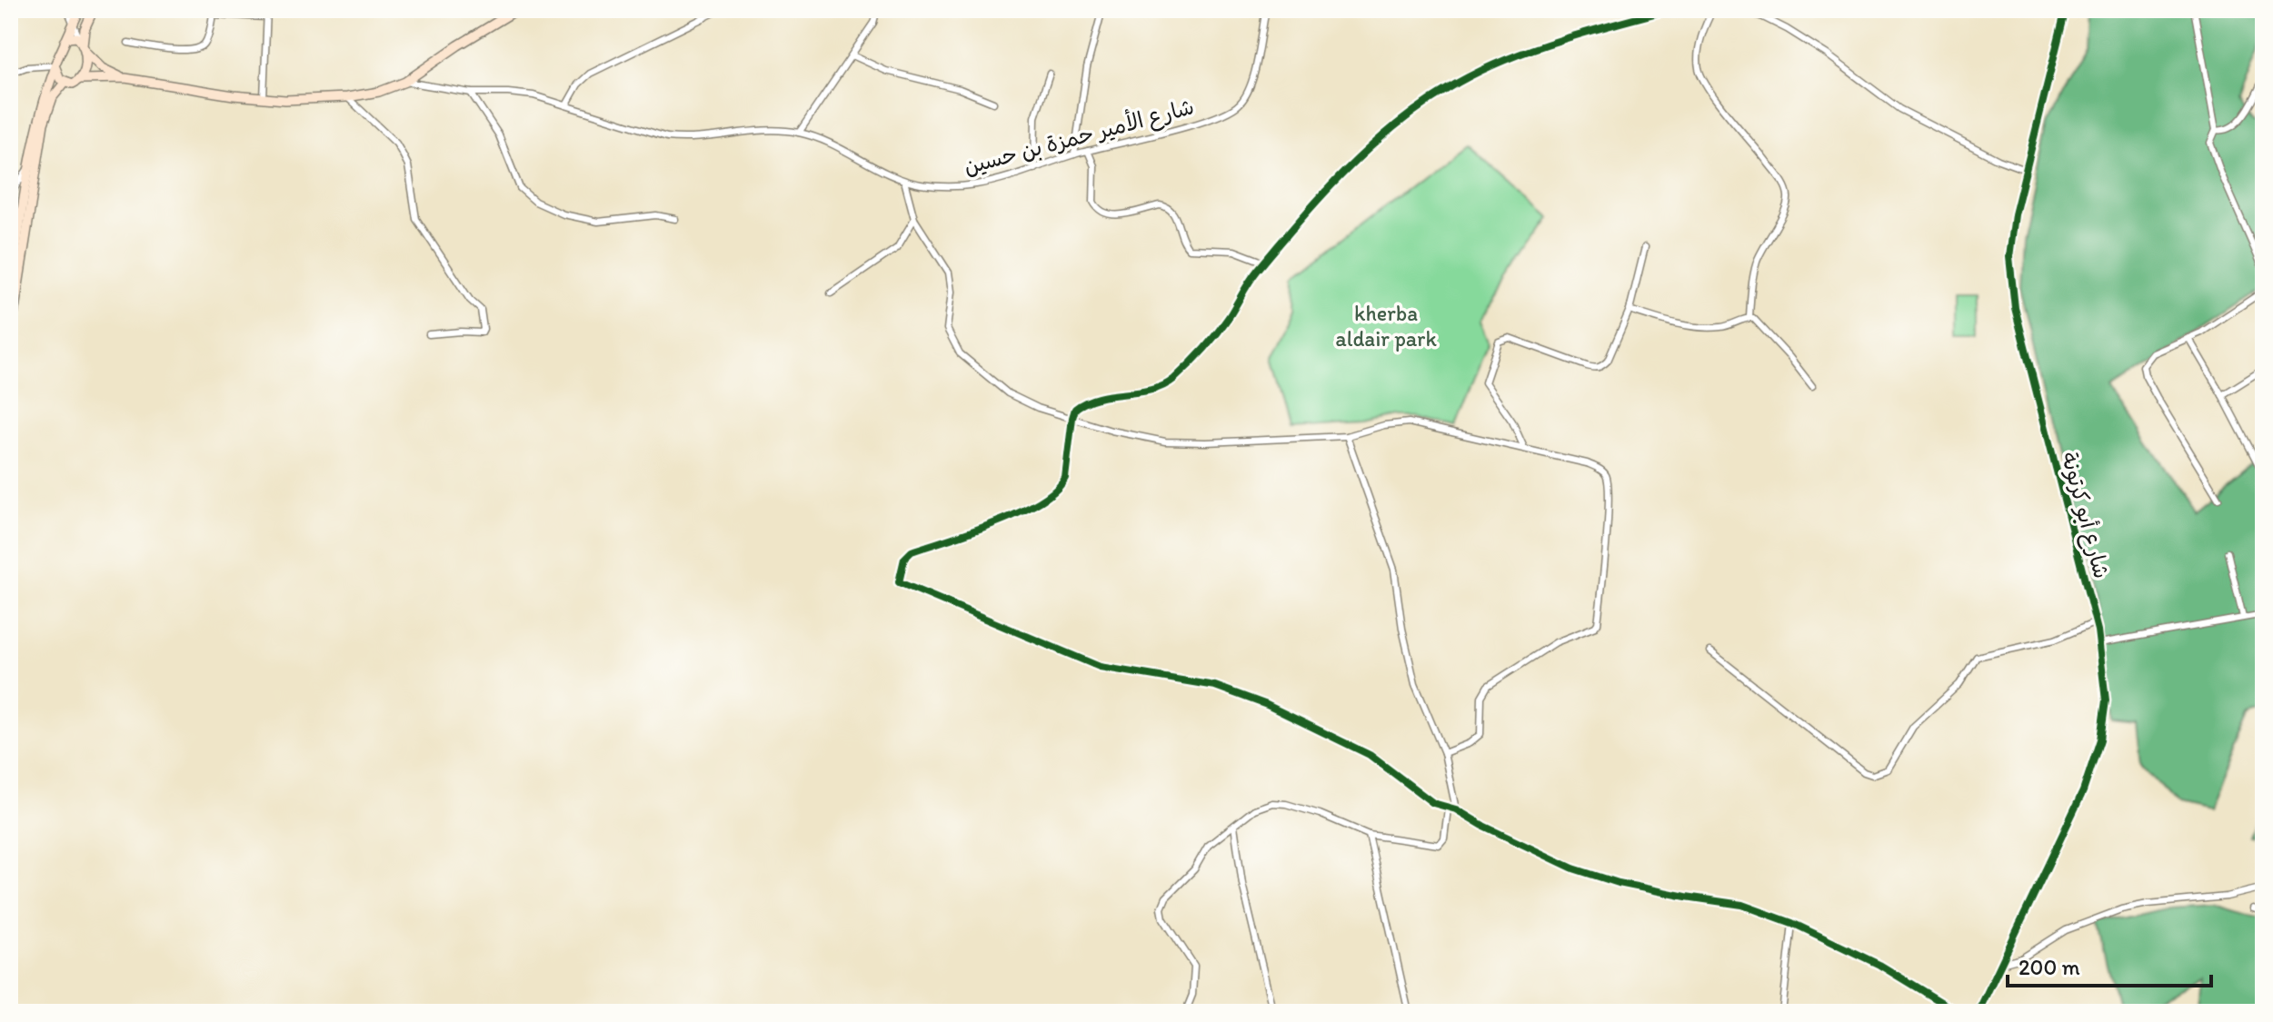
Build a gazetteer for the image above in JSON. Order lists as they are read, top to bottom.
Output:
{
  "streets": {
    "street": ["شارع الأمير حمزة بن حسين", "شارع أبو كرتونة"]
  },
  "parks": ["kherba aldair park"],
  "scale_bar": "200 m"
}
